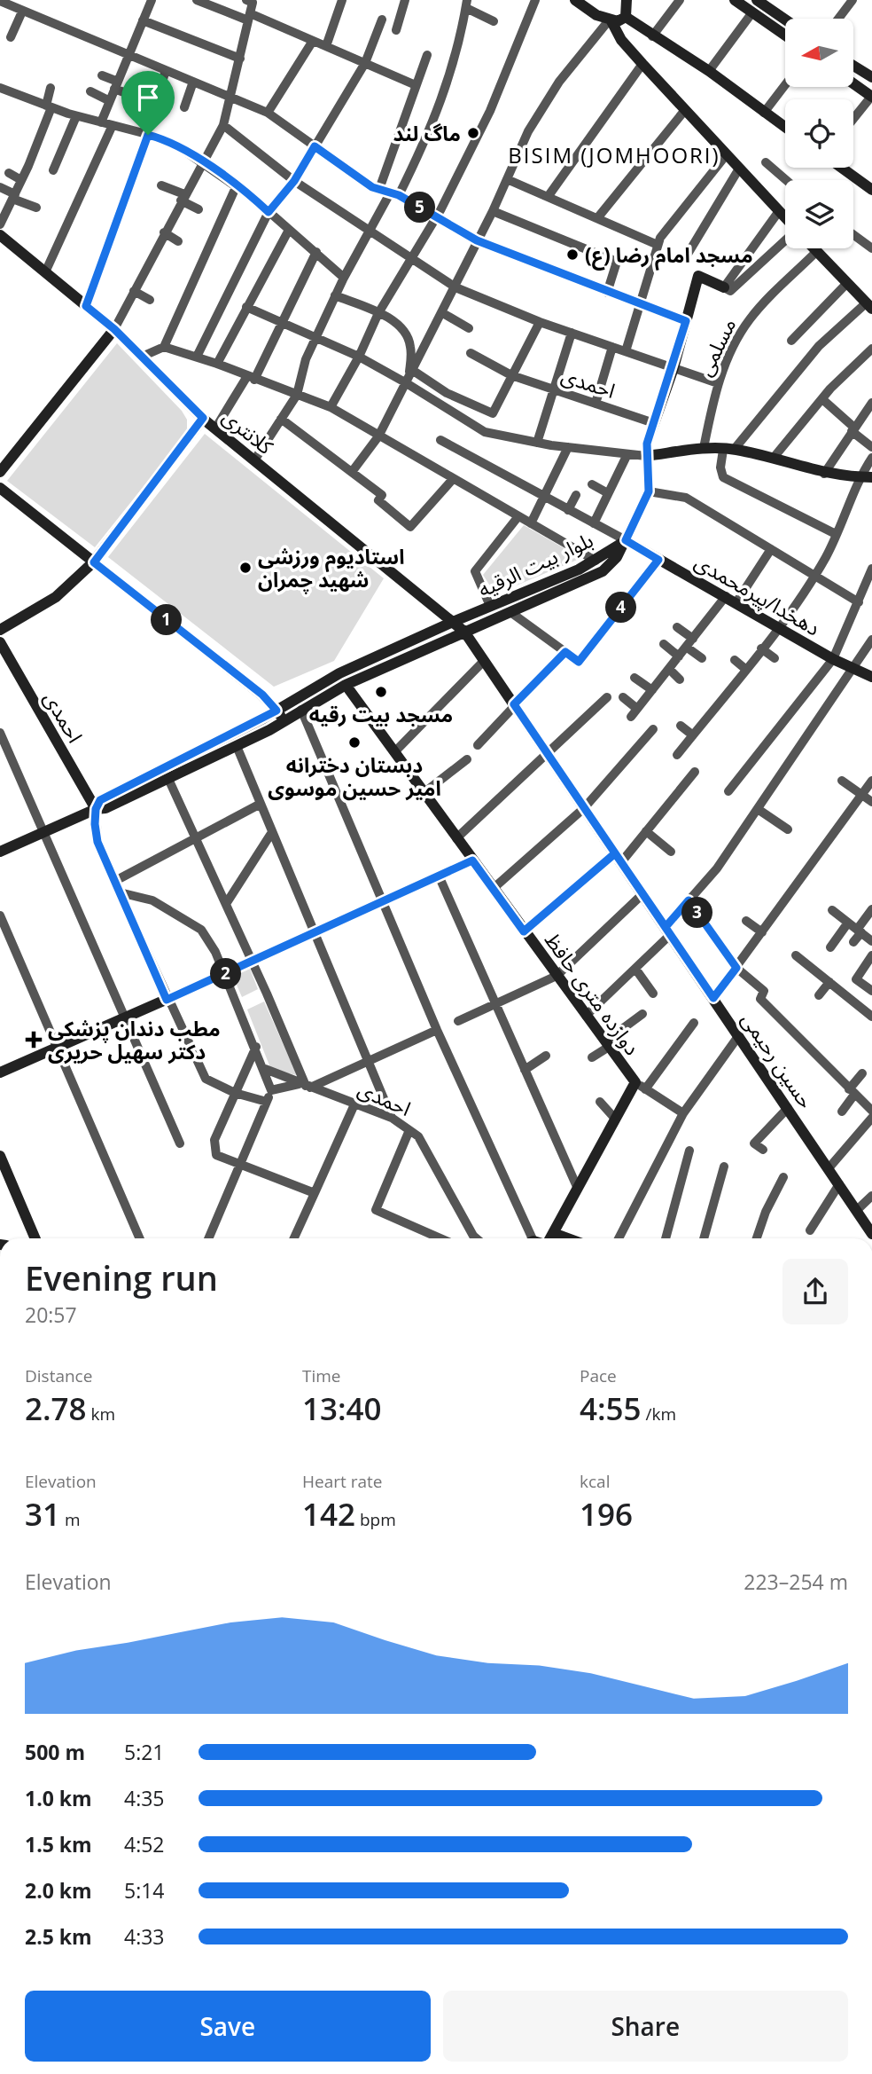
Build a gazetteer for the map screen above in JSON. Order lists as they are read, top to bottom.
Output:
{
  "streets": {
    "street": [
      "مسلمی",
      "احمدی",
      "کلانتری",
      "بلوار بیت الرقیه",
      "دهخدا/پیرمحمدی",
      "دوازده متری حافظ",
      "حسین رحیمی"
    ]
  },
  "crossings": [
    ["کلانتری", "بلوار بیت الرقیه"],
    ["کلانتری", "حسین رحیمی"],
    ["بلوار بیت الرقیه", "دهخدا/پیرمحمدی"],
    ["بلوار بیت الرقیه", "دوازده متری حافظ"],
    ["بلوار بیت الرقیه", "حسین رحیمی"]
  ],
  "districts": ["BISIM (JOMHOORI)"],
  "places": {
    "other": [
      "ماگ لند",
      "مسجد امام رضا (ع)",
      "استادیوم ورزشی شهید چمران",
      "مسجد بیت رقیه",
      "دبستان دخترانه امیر حسین موسوی"
    ],
    "health": ["مطب دندان پزشکی دکتر سهیل حریری"]
  },
  "north": "left",
  "page": {
    "pins": [
      "5",
      "4",
      "1",
      "3",
      "2"
    ],
    "heading": ["Evening run", "20:57"],
    "stats": [
      ["Distance", "2.78 km"],
      ["Time", "13:40"],
      ["Pace", "4:55 /km"],
      ["Elevation", "31 m"],
      ["Heart rate", "142 bpm"],
      ["kcal", "196"]
    ],
    "chart": ["Elevation", "223–254 m"],
    "list": [
      {
        "name": "500 m",
        "note": "5:21"
      },
      {
        "name": "1.0 km",
        "note": "4:35"
      },
      {
        "name": "1.5 km",
        "note": "4:52"
      },
      {
        "name": "2.0 km",
        "note": "5:14"
      },
      {
        "name": "2.5 km",
        "note": "4:33"
      }
    ],
    "buttons": ["Save", "Share"]
  }
}
